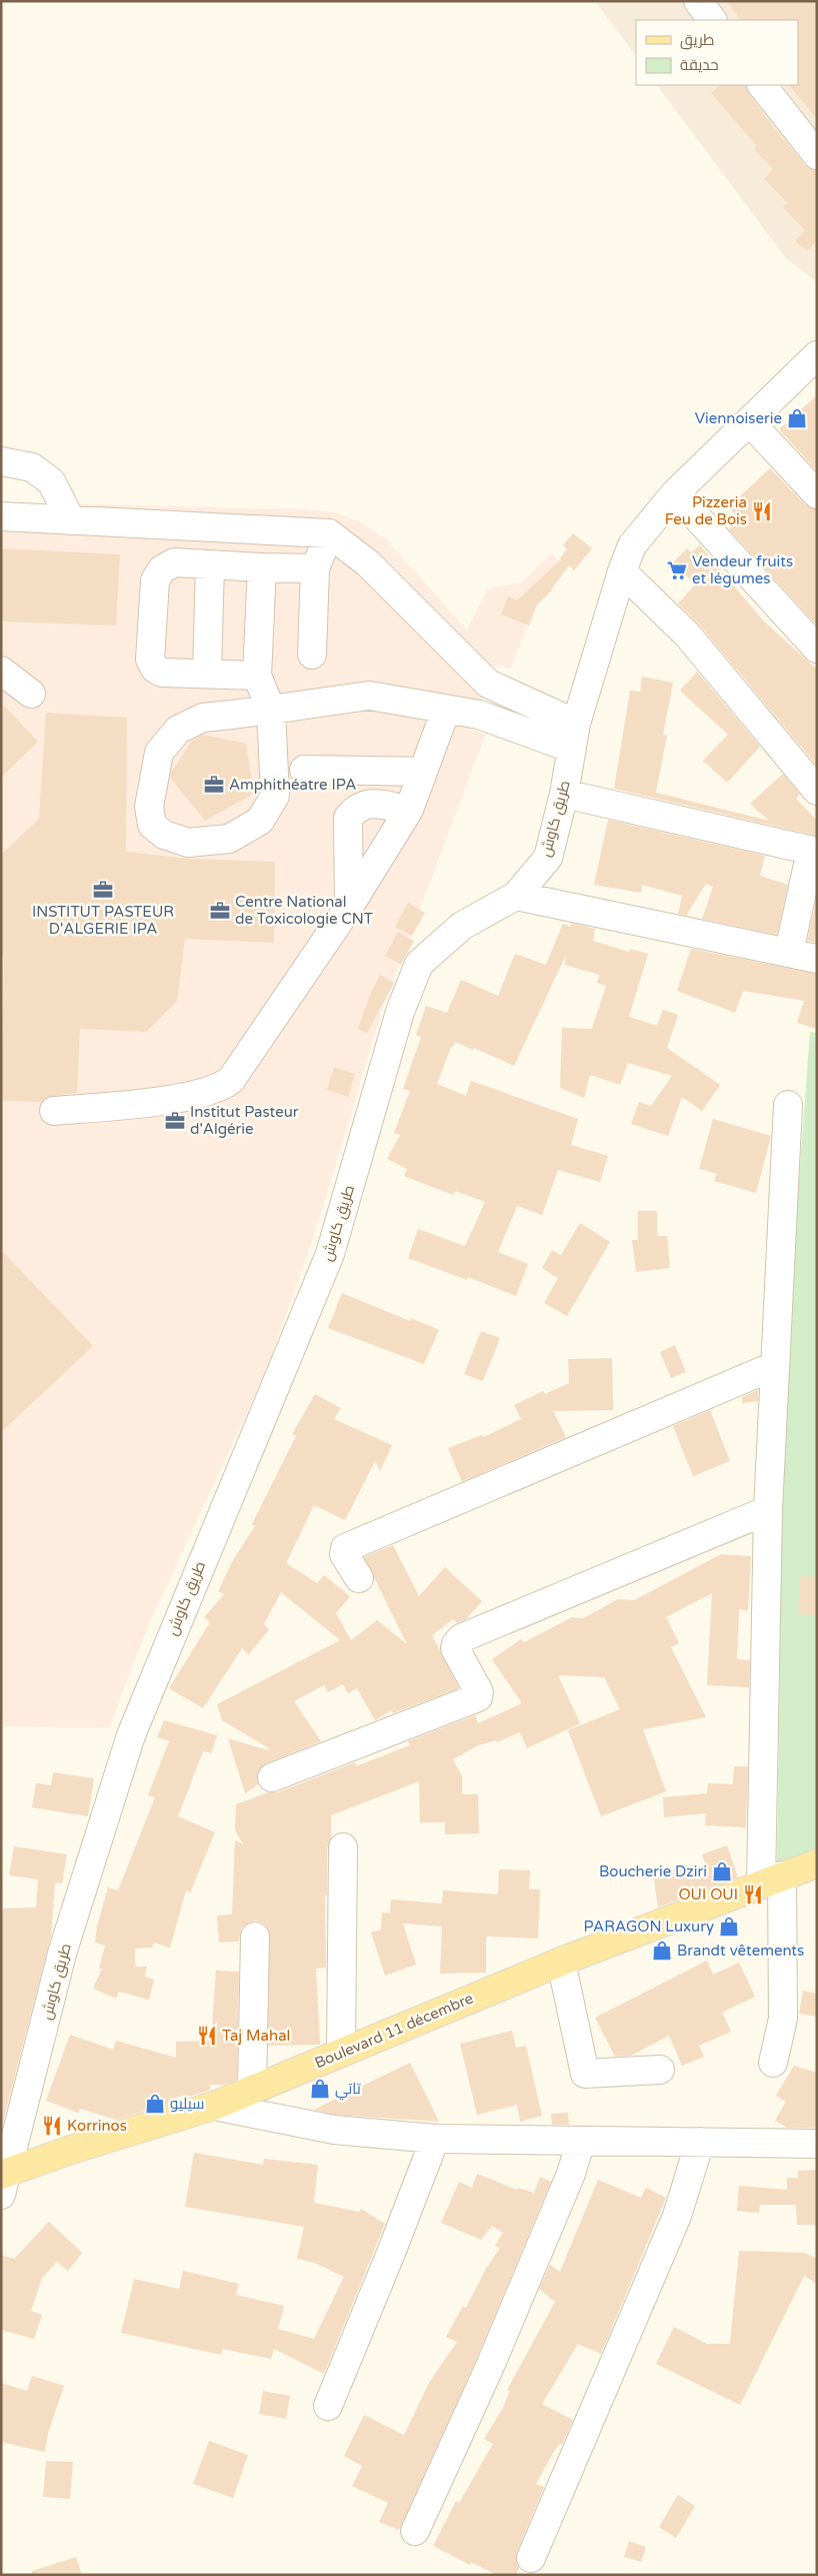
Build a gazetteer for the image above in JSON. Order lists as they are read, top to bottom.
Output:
{
  "streets": {
    "main road": ["Boulevard 11 décembre"],
    "street": ["طريق كاوش"]
  },
  "crossings": [
    ["طريق كاوش", "Boulevard 11 décembre"]
  ],
  "places": {
    "shop": [
      "Viennoiserie",
      "Boucherie Dziri",
      "PARAGON Luxury",
      "Brandt vêtements",
      "تاتي",
      "سيليو"
    ],
    "restaurant": [
      "Pizzeria Feu de Bois",
      "OUI OUI",
      "Taj Mahal",
      "Korrinos"
    ],
    "supermarket": ["Vendeur fruits et légumes"],
    "office": [
      "Amphithéatre IPA",
      "INSTITUT PASTEUR D'ALGERIE IPA",
      "Centre National de Toxicologie CNT",
      "Institut Pasteur d'Algérie"
    ]
  },
  "legend": ["طريق", "حديقة"]
}
